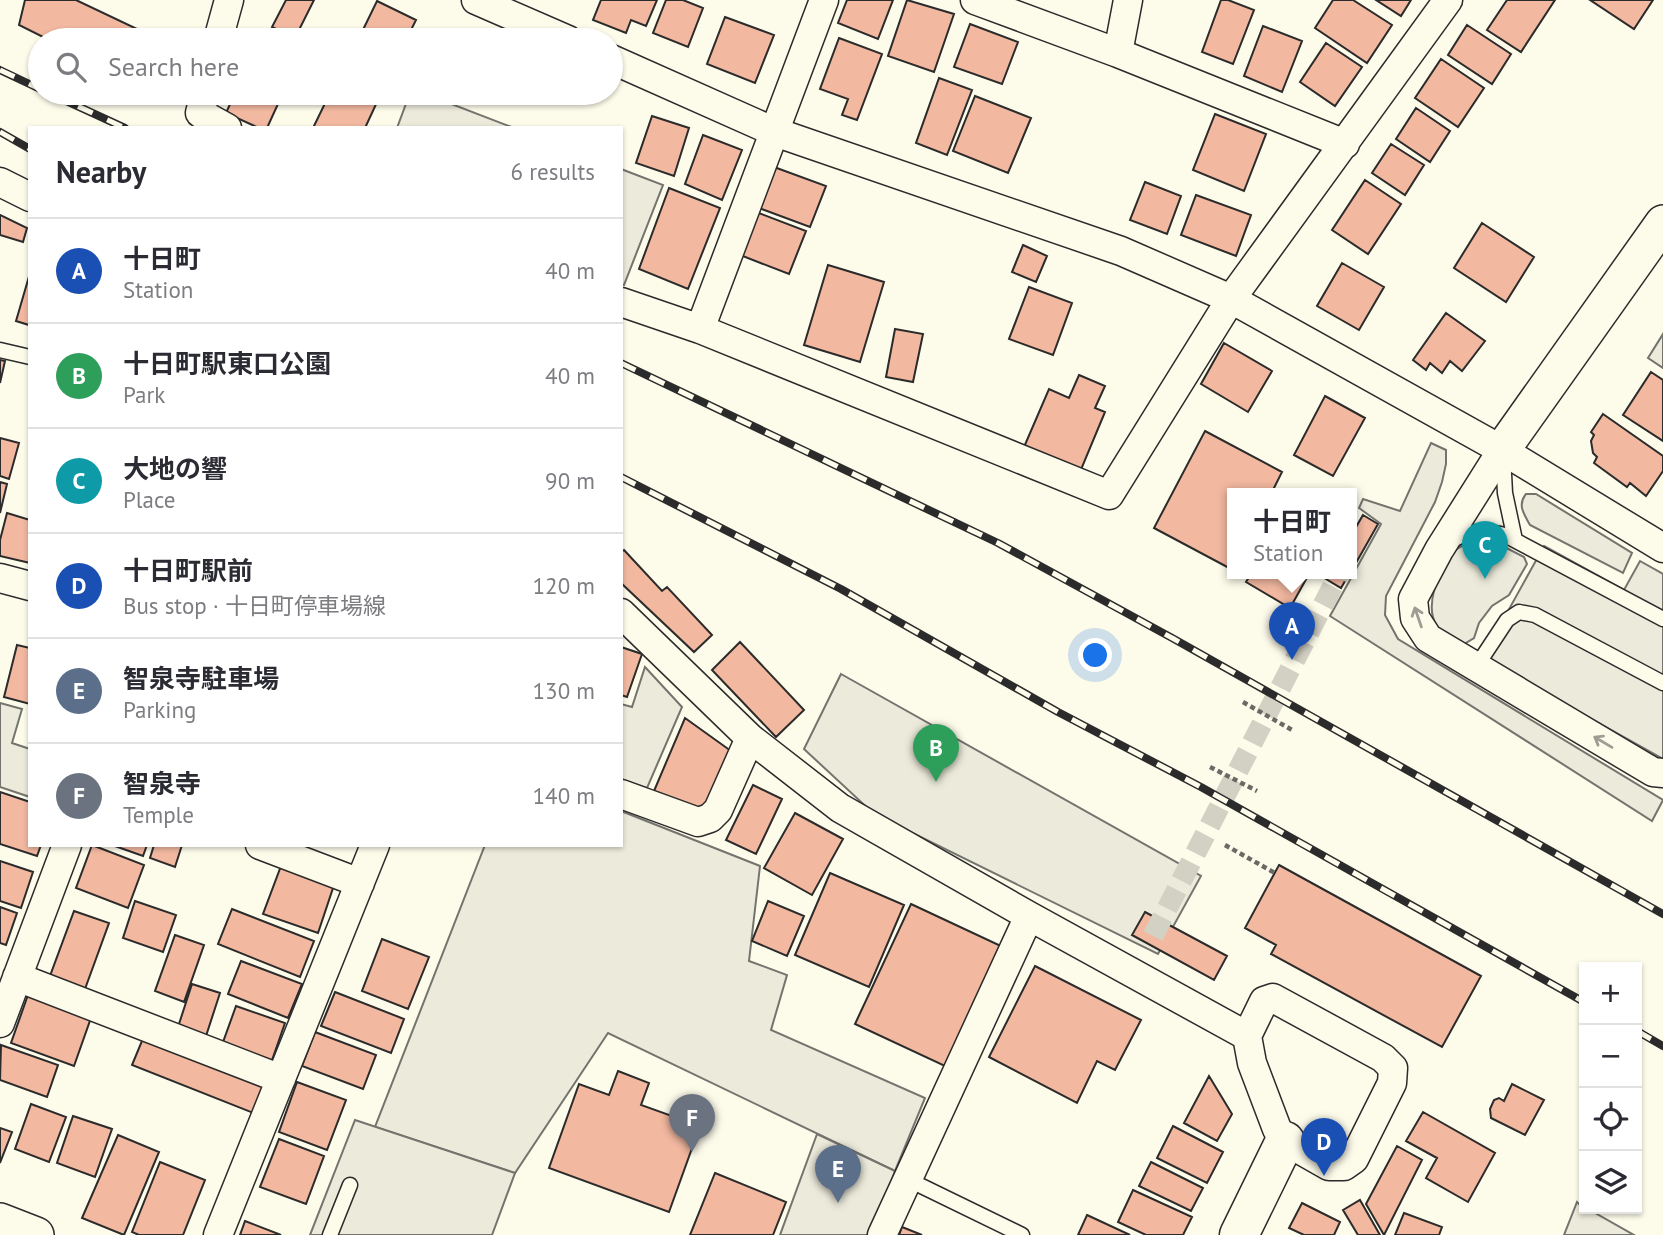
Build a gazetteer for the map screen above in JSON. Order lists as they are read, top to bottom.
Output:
{
  "page": {
    "search": "Search here",
    "heading": ["Nearby", "6 results"],
    "list": [
      {
        "mark": "A",
        "name": "十日町",
        "note": "Station",
        "value": "40 m"
      },
      {
        "mark": "B",
        "name": "十日町駅東口公園",
        "note": "Park",
        "value": "40 m"
      },
      {
        "mark": "C",
        "name": "大地の響",
        "note": "Place",
        "value": "90 m"
      },
      {
        "mark": "D",
        "name": "十日町駅前",
        "note": "Bus stop · 十日町停車場線",
        "value": "120 m"
      },
      {
        "mark": "E",
        "name": "智泉寺駐車場",
        "note": "Parking",
        "value": "130 m"
      },
      {
        "mark": "F",
        "name": "智泉寺",
        "note": "Temple",
        "value": "140 m"
      }
    ],
    "popup": ["十日町", "Station"],
    "pins": [
      "C",
      "A",
      "B",
      "F",
      "D",
      "E"
    ],
    "map_buttons": ["+", "−"]
  }
}
